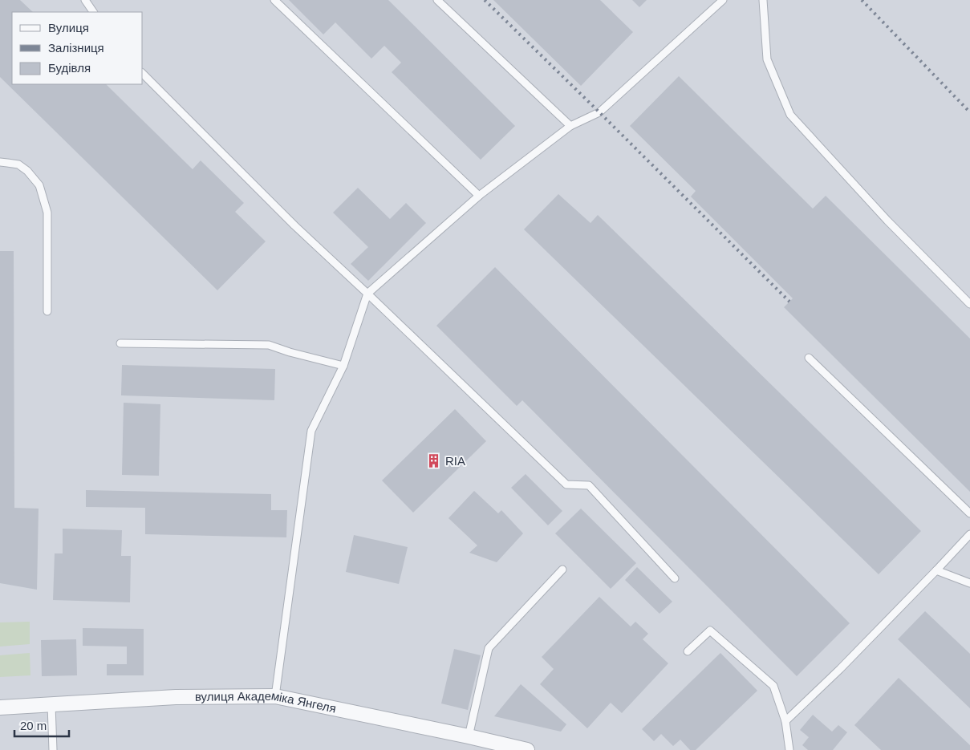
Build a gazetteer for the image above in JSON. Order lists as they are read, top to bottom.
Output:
{
  "streets": {
    "street": ["вулиця Академіка Янгеля"]
  },
  "places": {
    "building": ["RIA"]
  },
  "legend": ["Вулиця", "Залізниця", "Будівля"],
  "scale_bar": "20 m"
}
